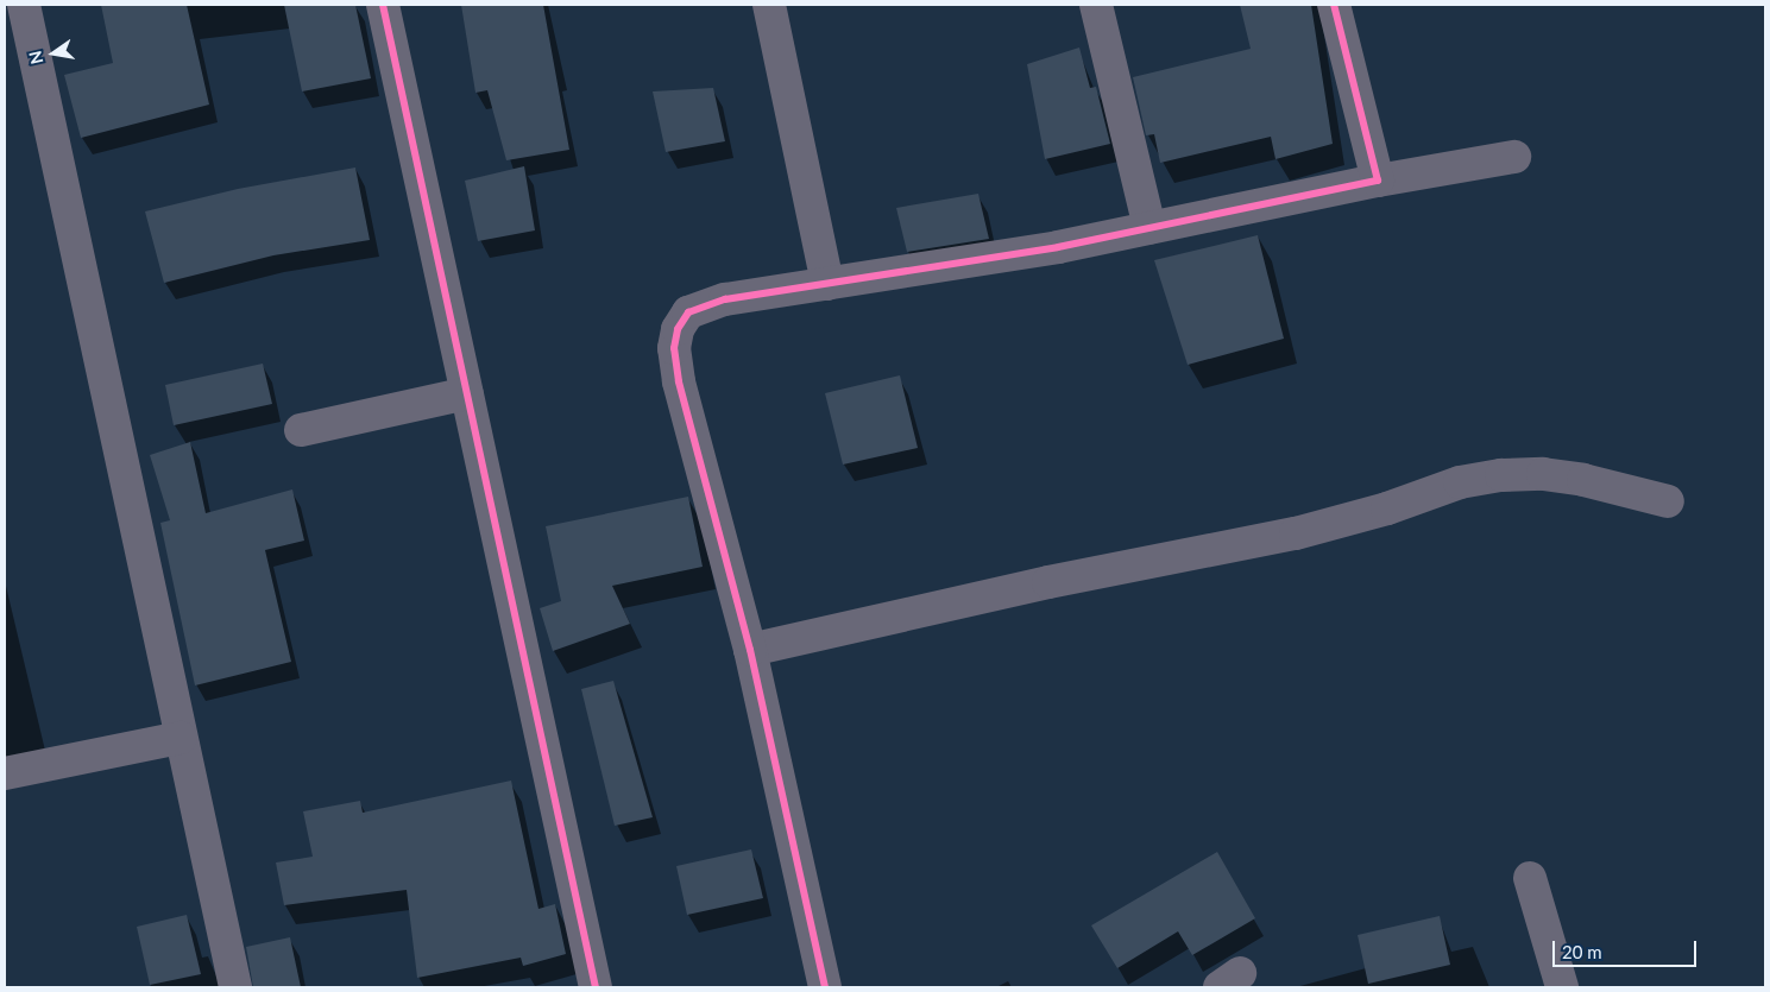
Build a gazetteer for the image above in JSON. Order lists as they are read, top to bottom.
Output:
{
  "scale_bar": "20 m",
  "north": "left"
}
